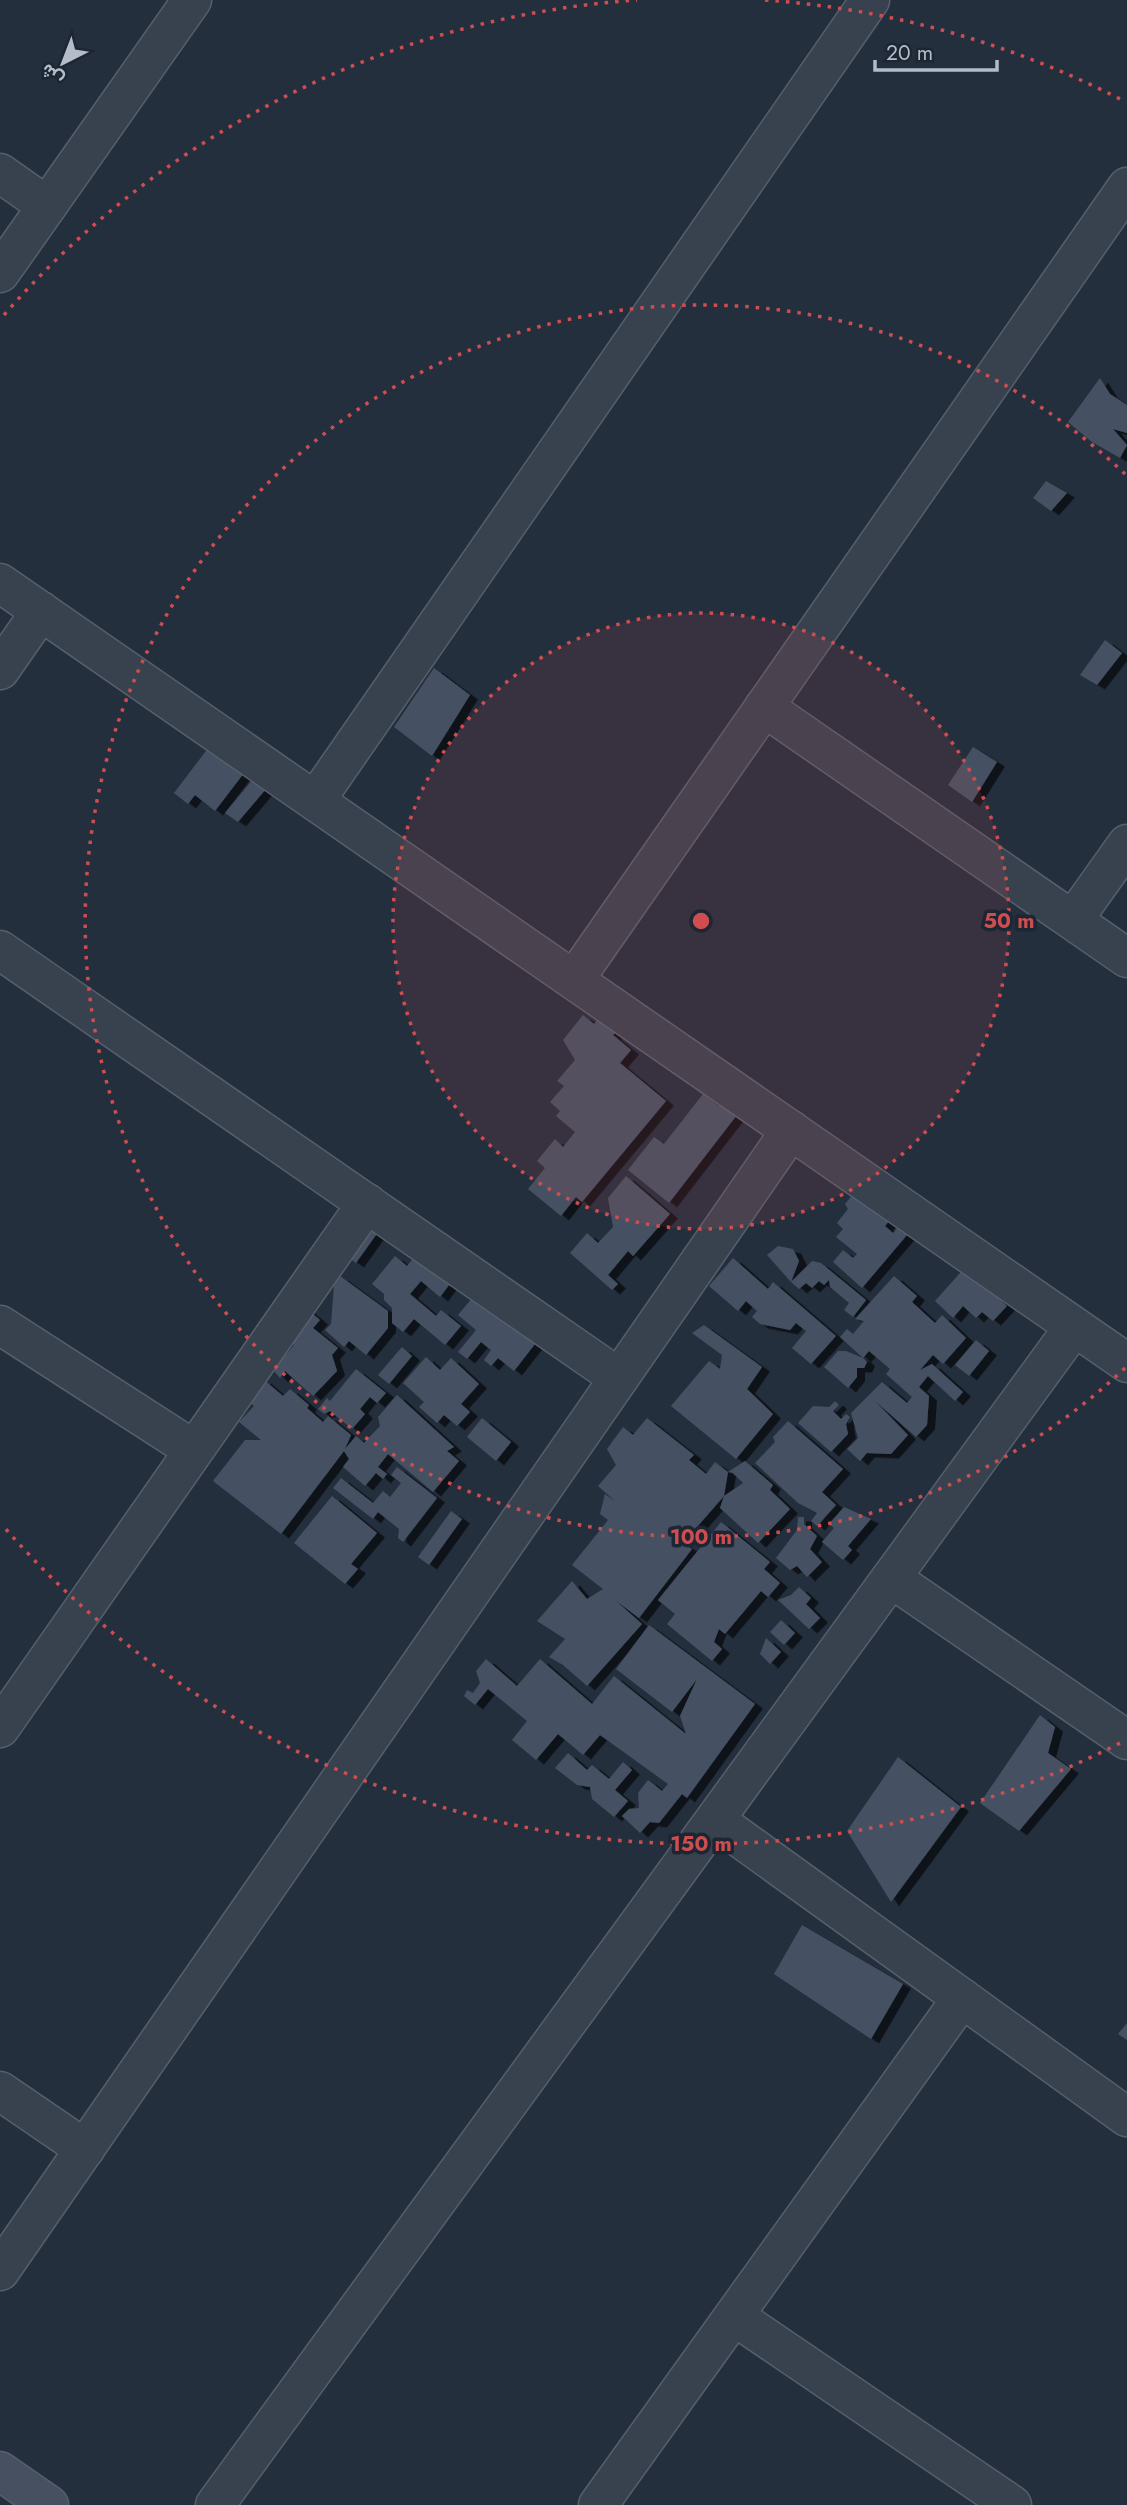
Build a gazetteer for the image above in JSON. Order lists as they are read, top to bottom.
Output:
{
  "scale_bar": "20 m",
  "north": "bottom left",
  "rings": ["50 m", "100 m", "150 m"]
}
